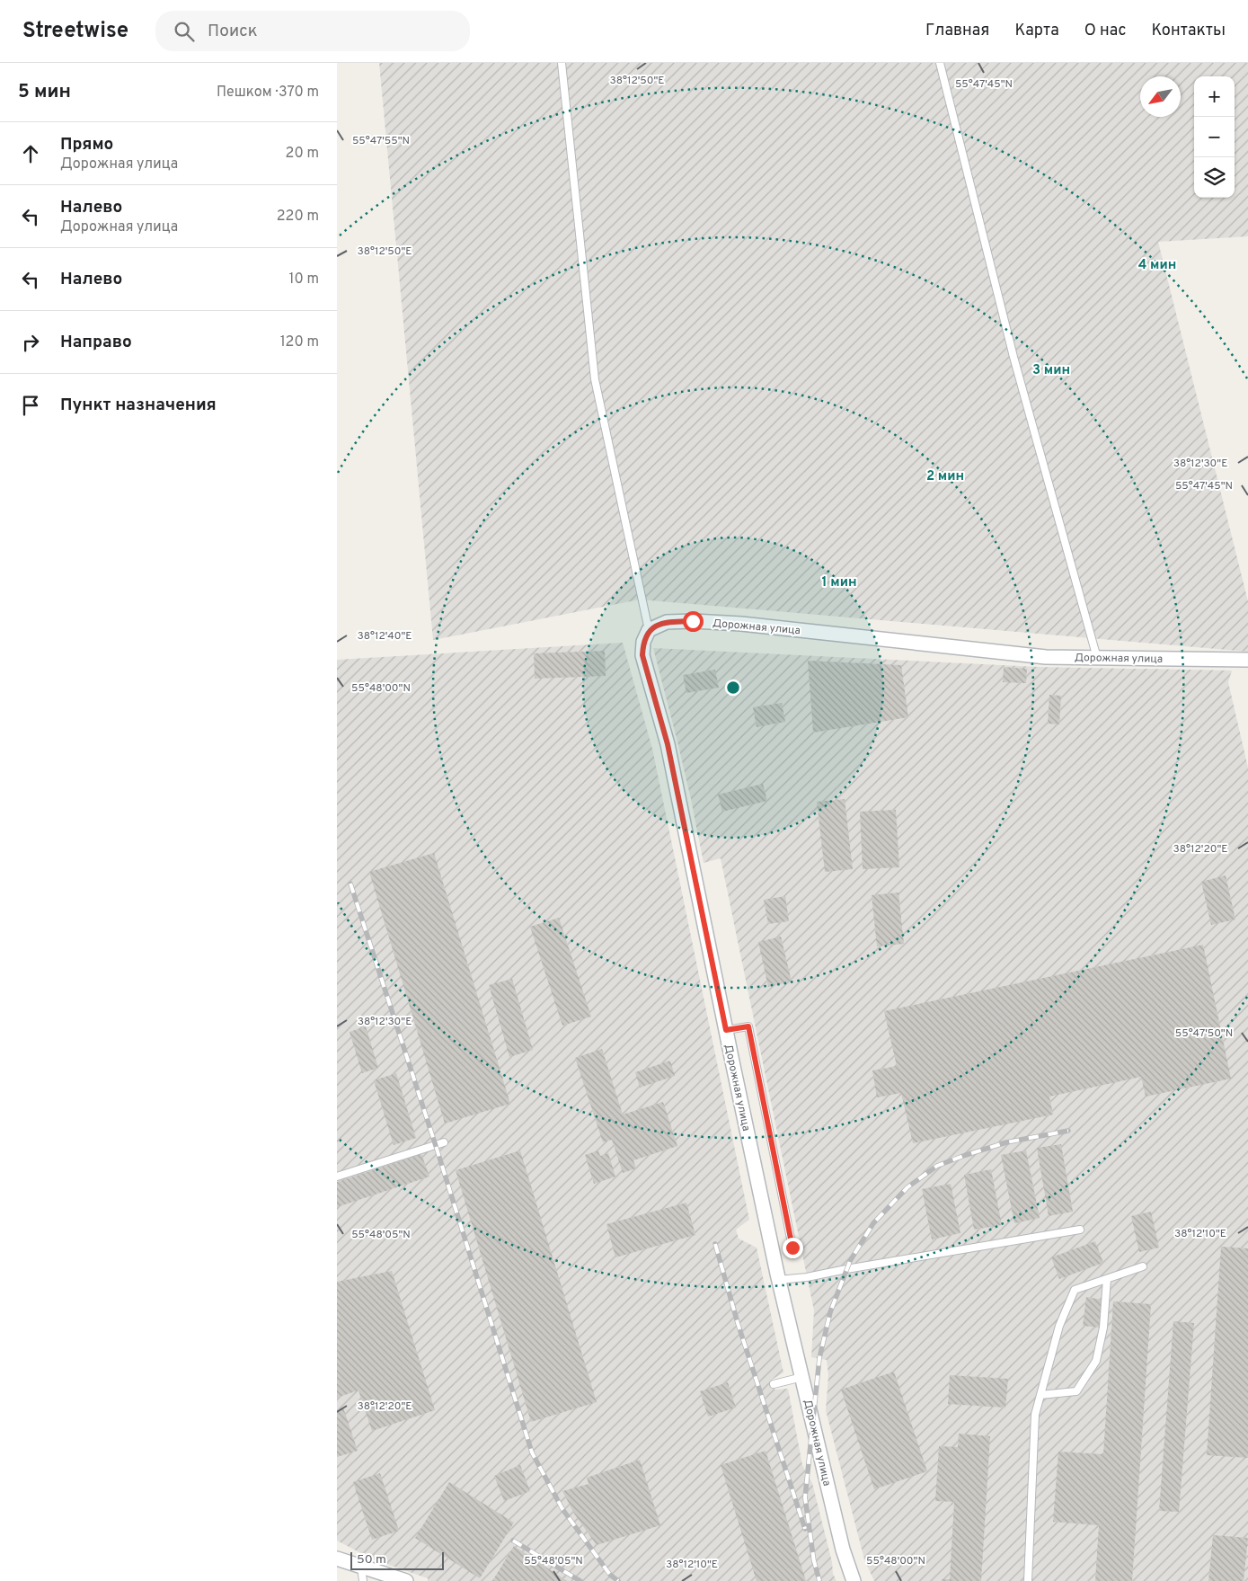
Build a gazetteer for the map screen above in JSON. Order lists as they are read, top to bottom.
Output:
{
  "streets": {
    "street": ["Дорожная улица"]
  },
  "scale_bar": "50 m",
  "north": "bottom left",
  "page": {
    "header": "Streetwise",
    "search": "Поиск",
    "nav": [
      "Главная",
      "Карта",
      "О нас",
      "Контакты"
    ],
    "heading": ["5 мин", "Пешком · 370 m"],
    "map_buttons": ["+", "−"],
    "list": [
      ["Прямо", "Дорожная улица", "20 m"],
      ["Налево", "Дорожная улица", "220 m"],
      ["Налево", "10 m"],
      ["Направо", "120 m"],
      "Пункт назначения"
    ],
    "scale": "50 m"
  },
  "coordinates": [
    "38°12'50\"E",
    "55°47'45\"N",
    "55°47'55\"N",
    "38°12'30\"E",
    "38°12'40\"E",
    "55°48'00\"N",
    "38°12'20\"E",
    "55°47'50\"N",
    "38°12'10\"E",
    "55°48'05\"N"
  ],
  "rings": [
    "4 мин",
    "3 мин",
    "2 мин",
    "1 мин"
  ]
}
